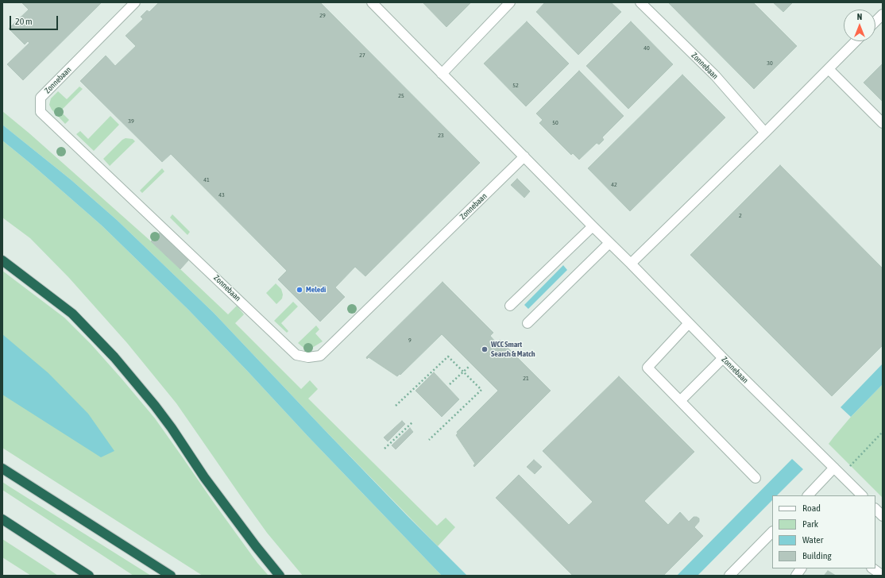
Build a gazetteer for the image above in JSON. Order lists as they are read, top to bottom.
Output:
{
  "streets": {
    "street": ["Zonnebaan"]
  },
  "places": ["Meledi", "WCC Smart Search & Match"],
  "house_numbers": [
    "29",
    "40",
    "27",
    "30",
    "52",
    "25",
    "39",
    "50",
    "23",
    "41",
    "42",
    "43",
    "2",
    "9",
    "21"
  ],
  "legend": [
    "Road",
    "Park",
    "Water",
    "Building"
  ],
  "scale_bar": "20 m",
  "north": "top"
}
